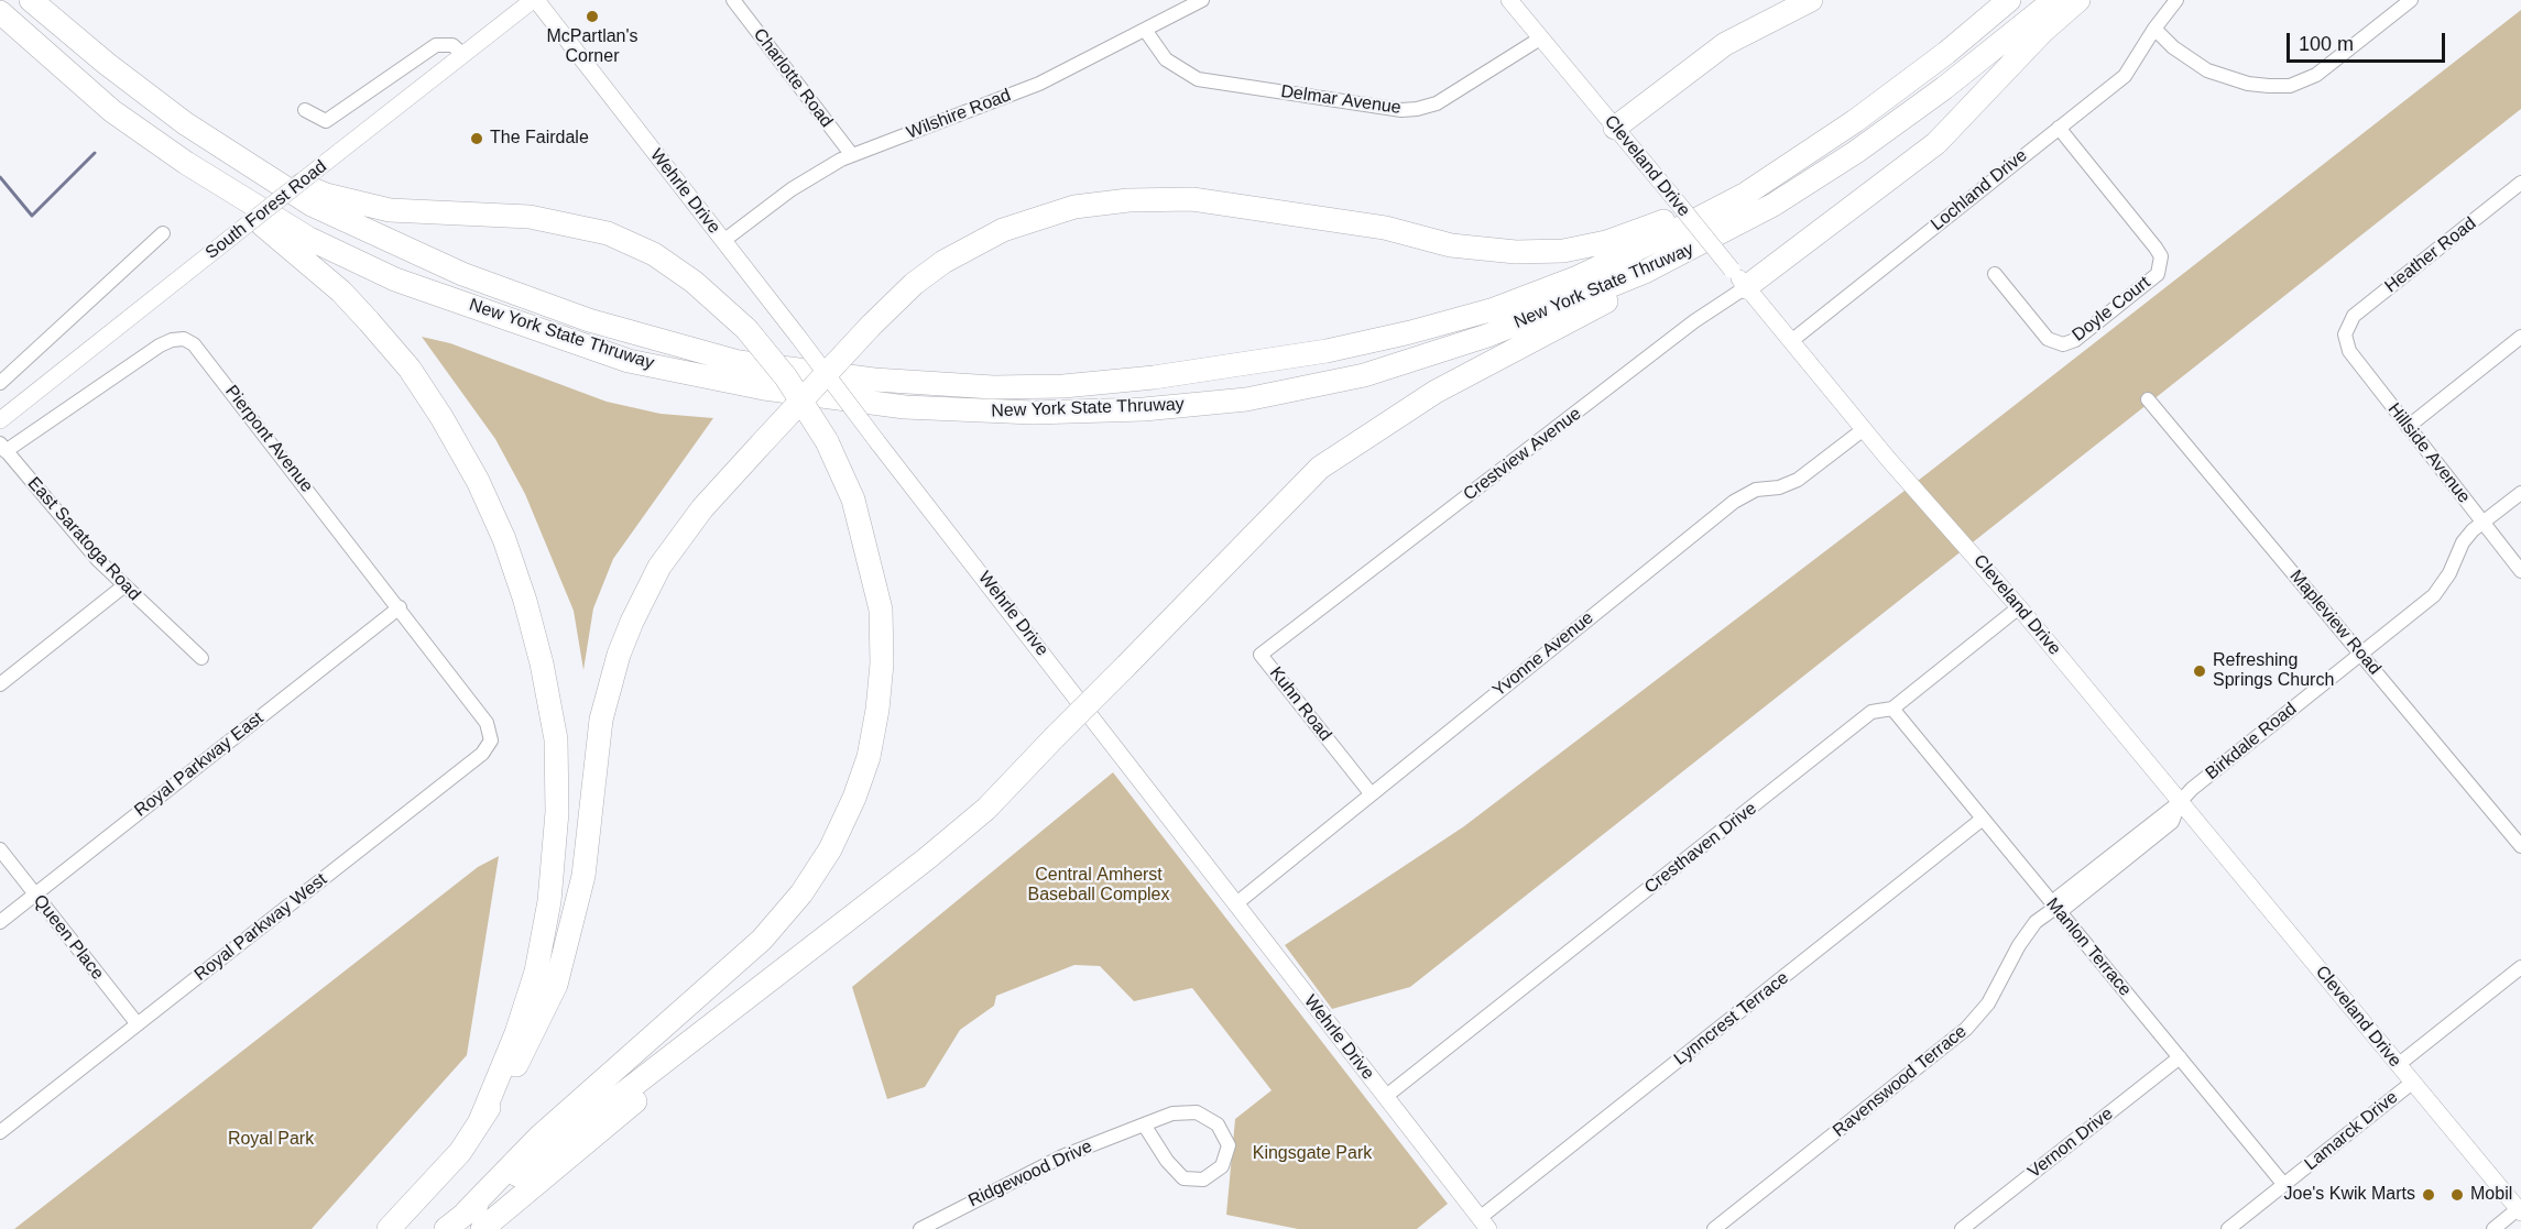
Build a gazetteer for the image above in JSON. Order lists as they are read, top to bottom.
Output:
{
  "streets": {
    "highway": ["New York State Thruway"],
    "street": [
      "Charlotte Road",
      "Delmar Avenue",
      "Wilshire Road",
      "Cleveland Drive",
      "Lochland Drive",
      "Wehrle Drive",
      "South Forest Road",
      "Heather Road",
      "Doyle Court",
      "Pierpont Avenue",
      "Hillside Avenue",
      "Crestview Avenue",
      "East Saratoga Road",
      "Mapleview Road",
      "Yvonne Avenue",
      "Kuhn Road",
      "Birkdale Road",
      "Royal Parkway East",
      "Cresthaven Drive",
      "Royal Parkway West",
      "Queen Place",
      "Manlon Terrace",
      "Lynncrest Terrace",
      "Ravenswood Terrace",
      "Lamarck Drive",
      "Vernon Drive",
      "Ridgewood Drive"
    ]
  },
  "crossings": [
    ["Charlotte Road", "Wilshire Road"],
    ["Delmar Avenue", "Wilshire Road"],
    ["Delmar Avenue", "Cleveland Drive"],
    ["Wilshire Road", "Wehrle Drive"],
    ["Cleveland Drive", "Lochland Drive"],
    ["Cleveland Drive", "Crestview Avenue"],
    ["Cleveland Drive", "Yvonne Avenue"],
    ["Cleveland Drive", "Birkdale Road"],
    ["Cleveland Drive", "Cresthaven Drive"],
    ["Cleveland Drive", "Ravenswood Terrace"],
    ["Cleveland Drive", "Lamarck Drive"],
    ["Lochland Drive", "Doyle Court"],
    ["Wehrle Drive", "South Forest Road"],
    ["Wehrle Drive", "Yvonne Avenue"],
    ["Wehrle Drive", "Cresthaven Drive"],
    ["Wehrle Drive", "Lynncrest Terrace"],
    ["Heather Road", "Hillside Avenue"],
    ["Pierpont Avenue", "East Saratoga Road"],
    ["Pierpont Avenue", "Royal Parkway East"],
    ["Pierpont Avenue", "Royal Parkway West"],
    ["Hillside Avenue", "Birkdale Road"],
    ["Crestview Avenue", "Kuhn Road"],
    ["Mapleview Road", "Birkdale Road"],
    ["Yvonne Avenue", "Kuhn Road"],
    ["Birkdale Road", "Ravenswood Terrace"],
    ["Royal Parkway East", "Queen Place"],
    ["Cresthaven Drive", "Manlon Terrace"],
    ["Royal Parkway West", "Queen Place"],
    ["Manlon Terrace", "Lynncrest Terrace"],
    ["Manlon Terrace", "Ravenswood Terrace"],
    ["Manlon Terrace", "Lamarck Drive"],
    ["Manlon Terrace", "Vernon Drive"]
  ],
  "parks": ["Central Amherst Baseball Complex", "Royal Park", "Kingsgate Park"],
  "places": [
    "McPartlan's Corner",
    "The Fairdale",
    "Refreshing Springs Church",
    "Joe's Kwik Marts",
    "Mobil"
  ],
  "scale_bar": "100 m"
}
